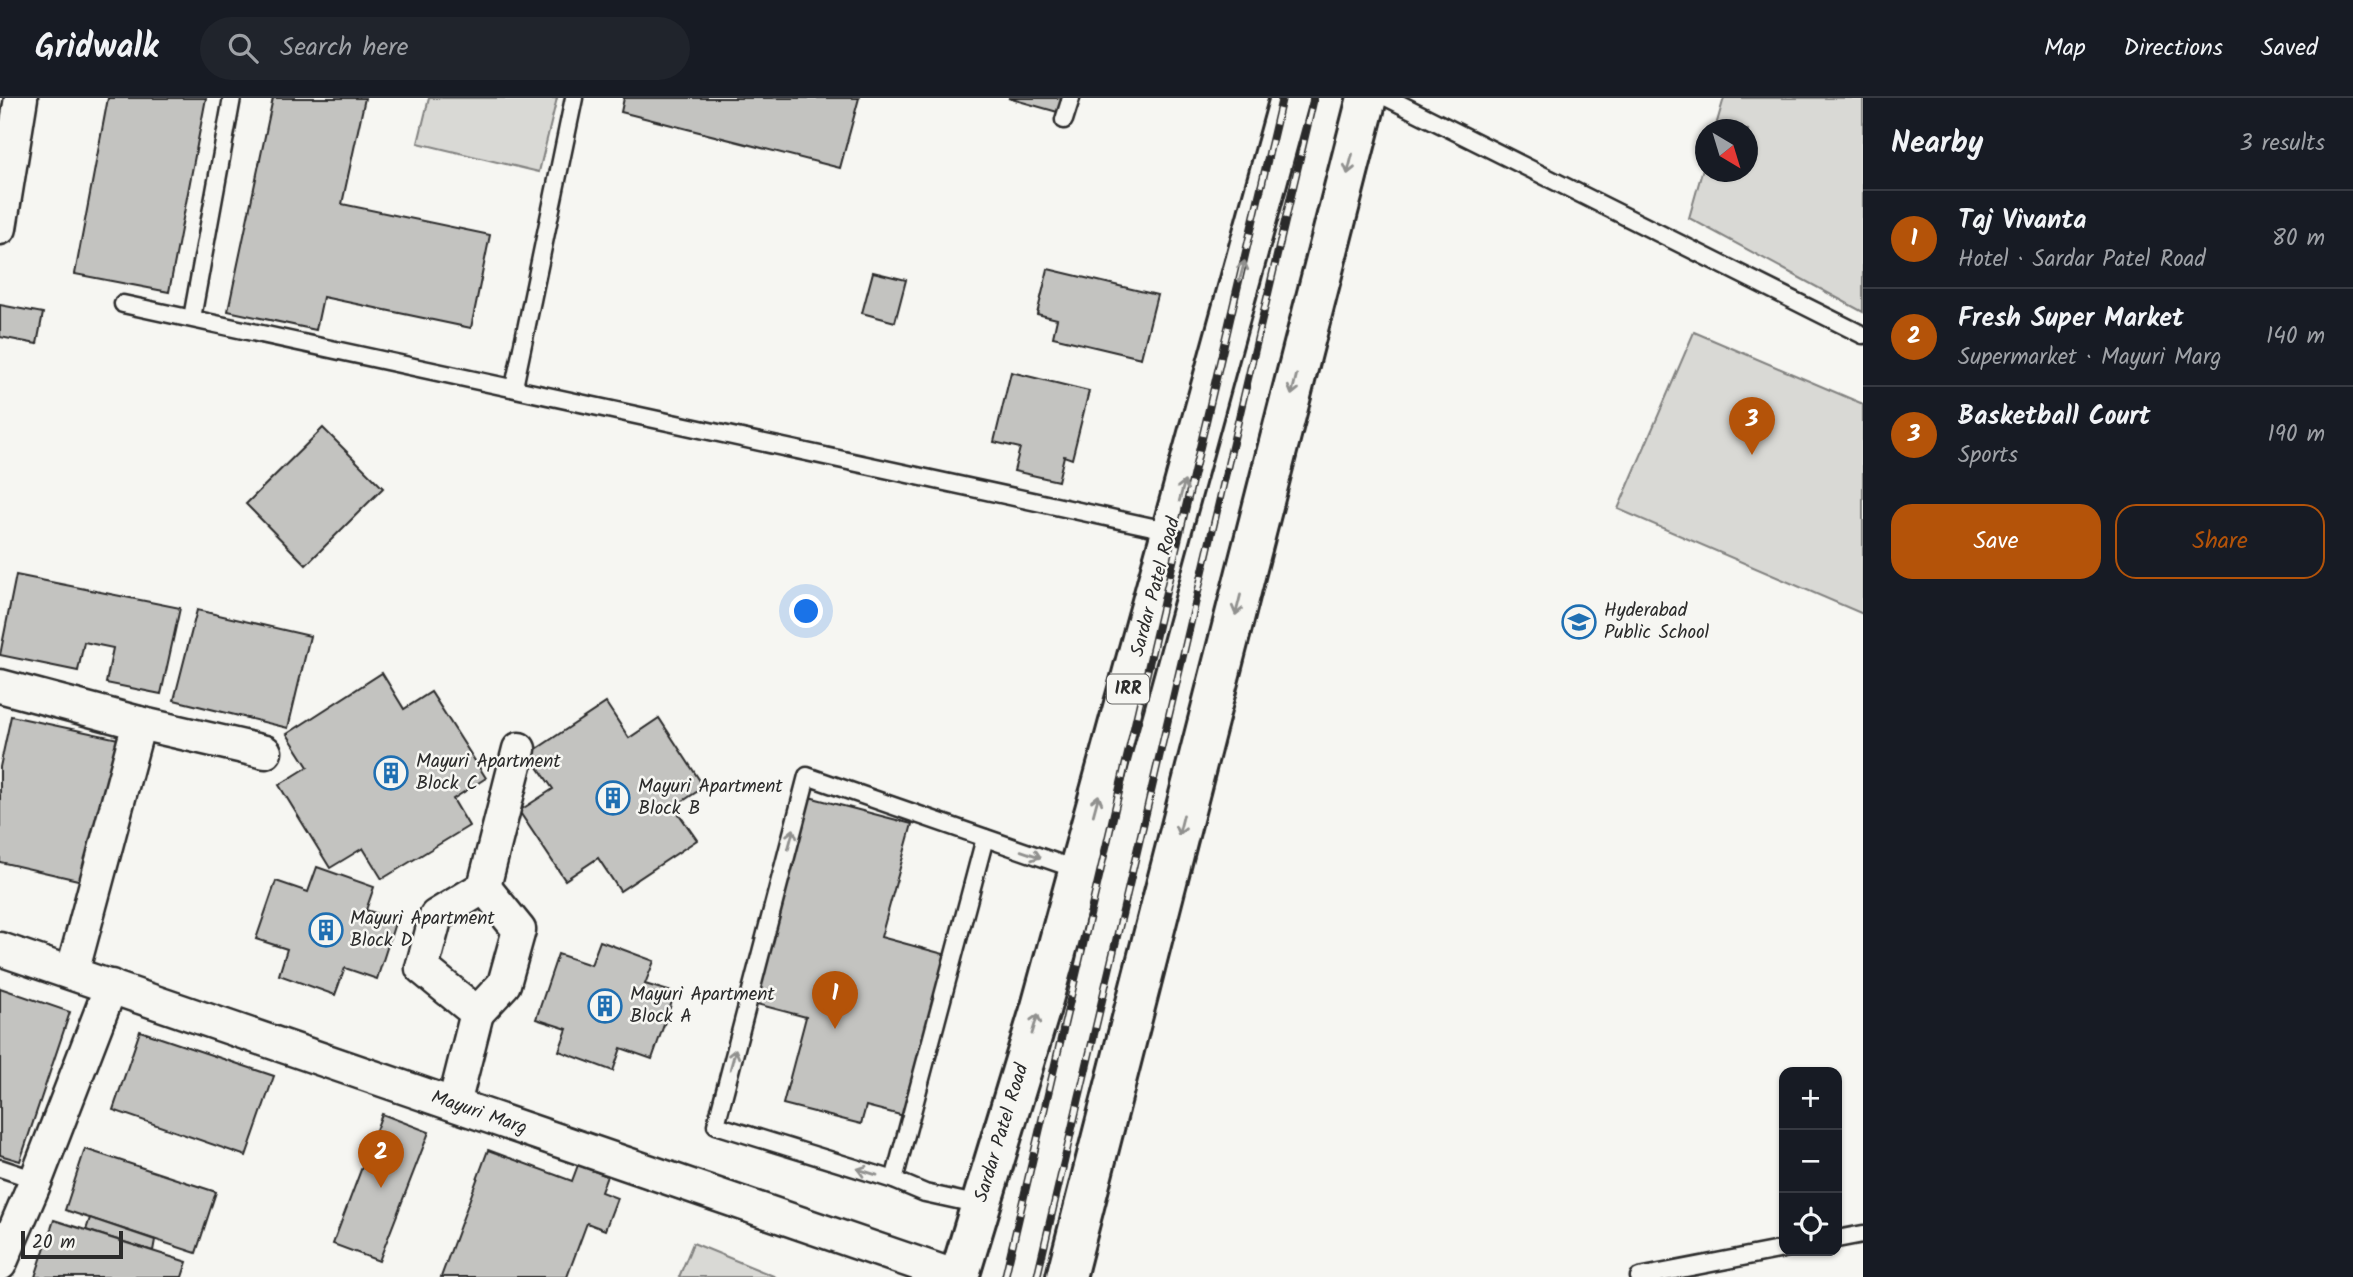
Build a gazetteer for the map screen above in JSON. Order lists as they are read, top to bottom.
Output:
{
  "streets": {
    "main road": ["Sardar Patel Road", "IRR"],
    "street": ["Mayuri Marg"]
  },
  "crossings": [
    ["Sardar Patel Road", "Mayuri Marg"]
  ],
  "places": {
    "school or university": ["Hyderabad Public School"],
    "building": [
      "Mayuri Apartment Block C",
      "Mayuri Apartment Block B",
      "Mayuri Apartment Block D",
      "Mayuri Apartment Block A"
    ]
  },
  "scale_bar": "20 m",
  "north": "bottom right",
  "page": {
    "header": "Gridwalk",
    "search": "Search here",
    "nav": ["Map", "Directions", "Saved"],
    "heading": ["Nearby", "3 results"],
    "list": [
      {
        "mark": "1",
        "name": "Taj Vivanta",
        "note": "Hotel · Sardar Patel Road",
        "value": "80 m"
      },
      {
        "mark": "2",
        "name": "Fresh Super Market",
        "note": "Supermarket · Mayuri Marg",
        "value": "140 m"
      },
      {
        "mark": "3",
        "name": "Basketball Court",
        "note": "Sports",
        "value": "190 m"
      }
    ],
    "pins": ["3", "1", "2"],
    "buttons": ["Save", "Share"],
    "map_buttons": ["+", "−"],
    "scale": "20 m"
  }
}
